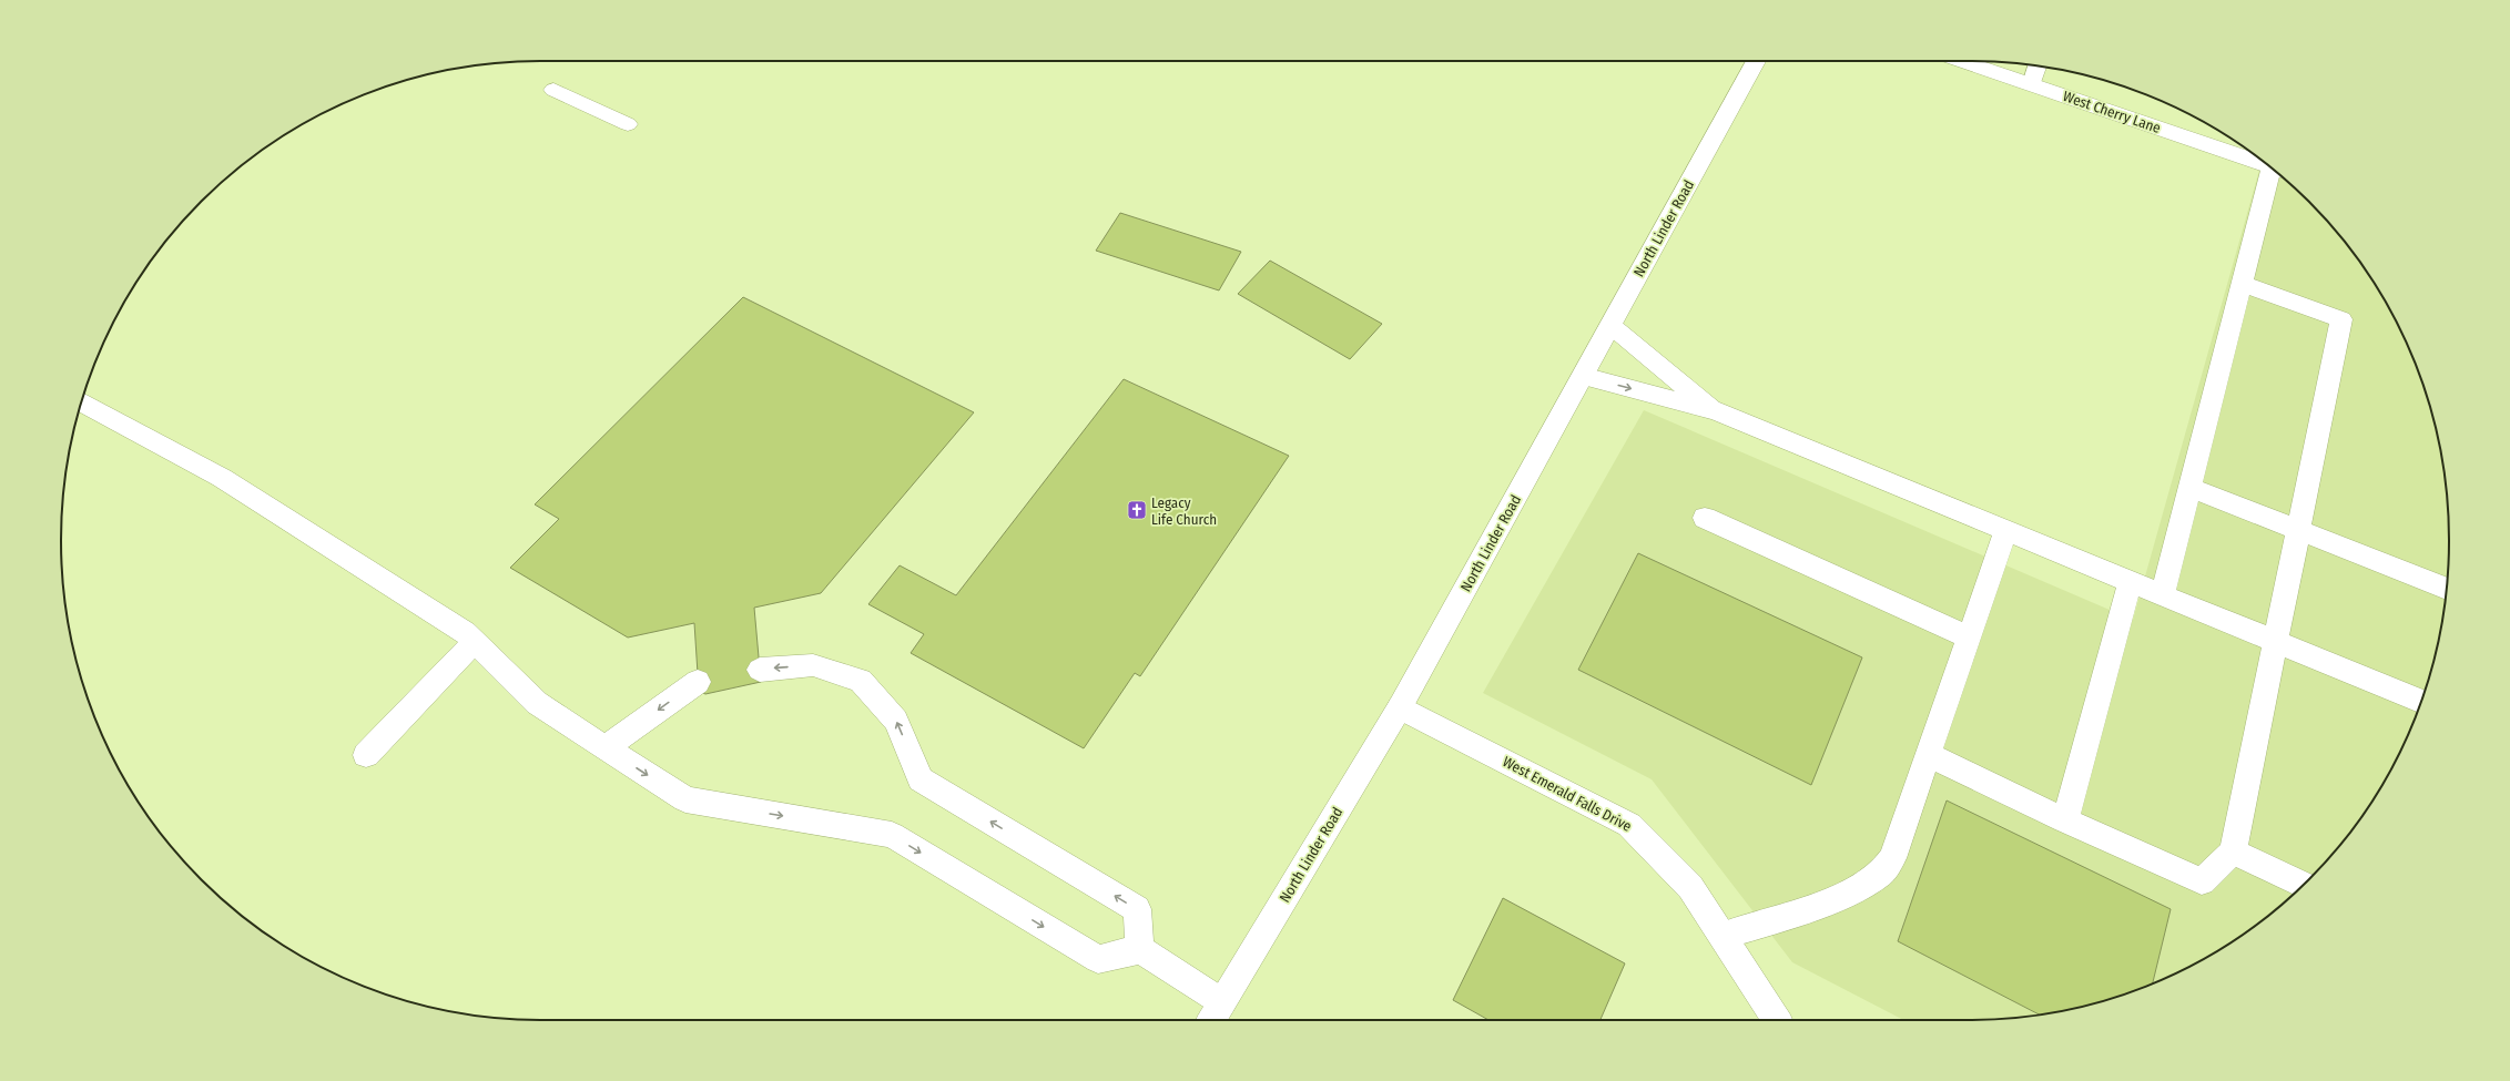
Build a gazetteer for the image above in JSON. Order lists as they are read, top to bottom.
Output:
{
  "streets": {
    "main road": ["West Cherry Lane", "North Linder Road", "West Emerald Falls Drive"]
  },
  "crossings": [
    ["North Linder Road", "West Emerald Falls Drive"]
  ],
  "places": {
    "church": ["Legacy Life Church"]
  }
}
